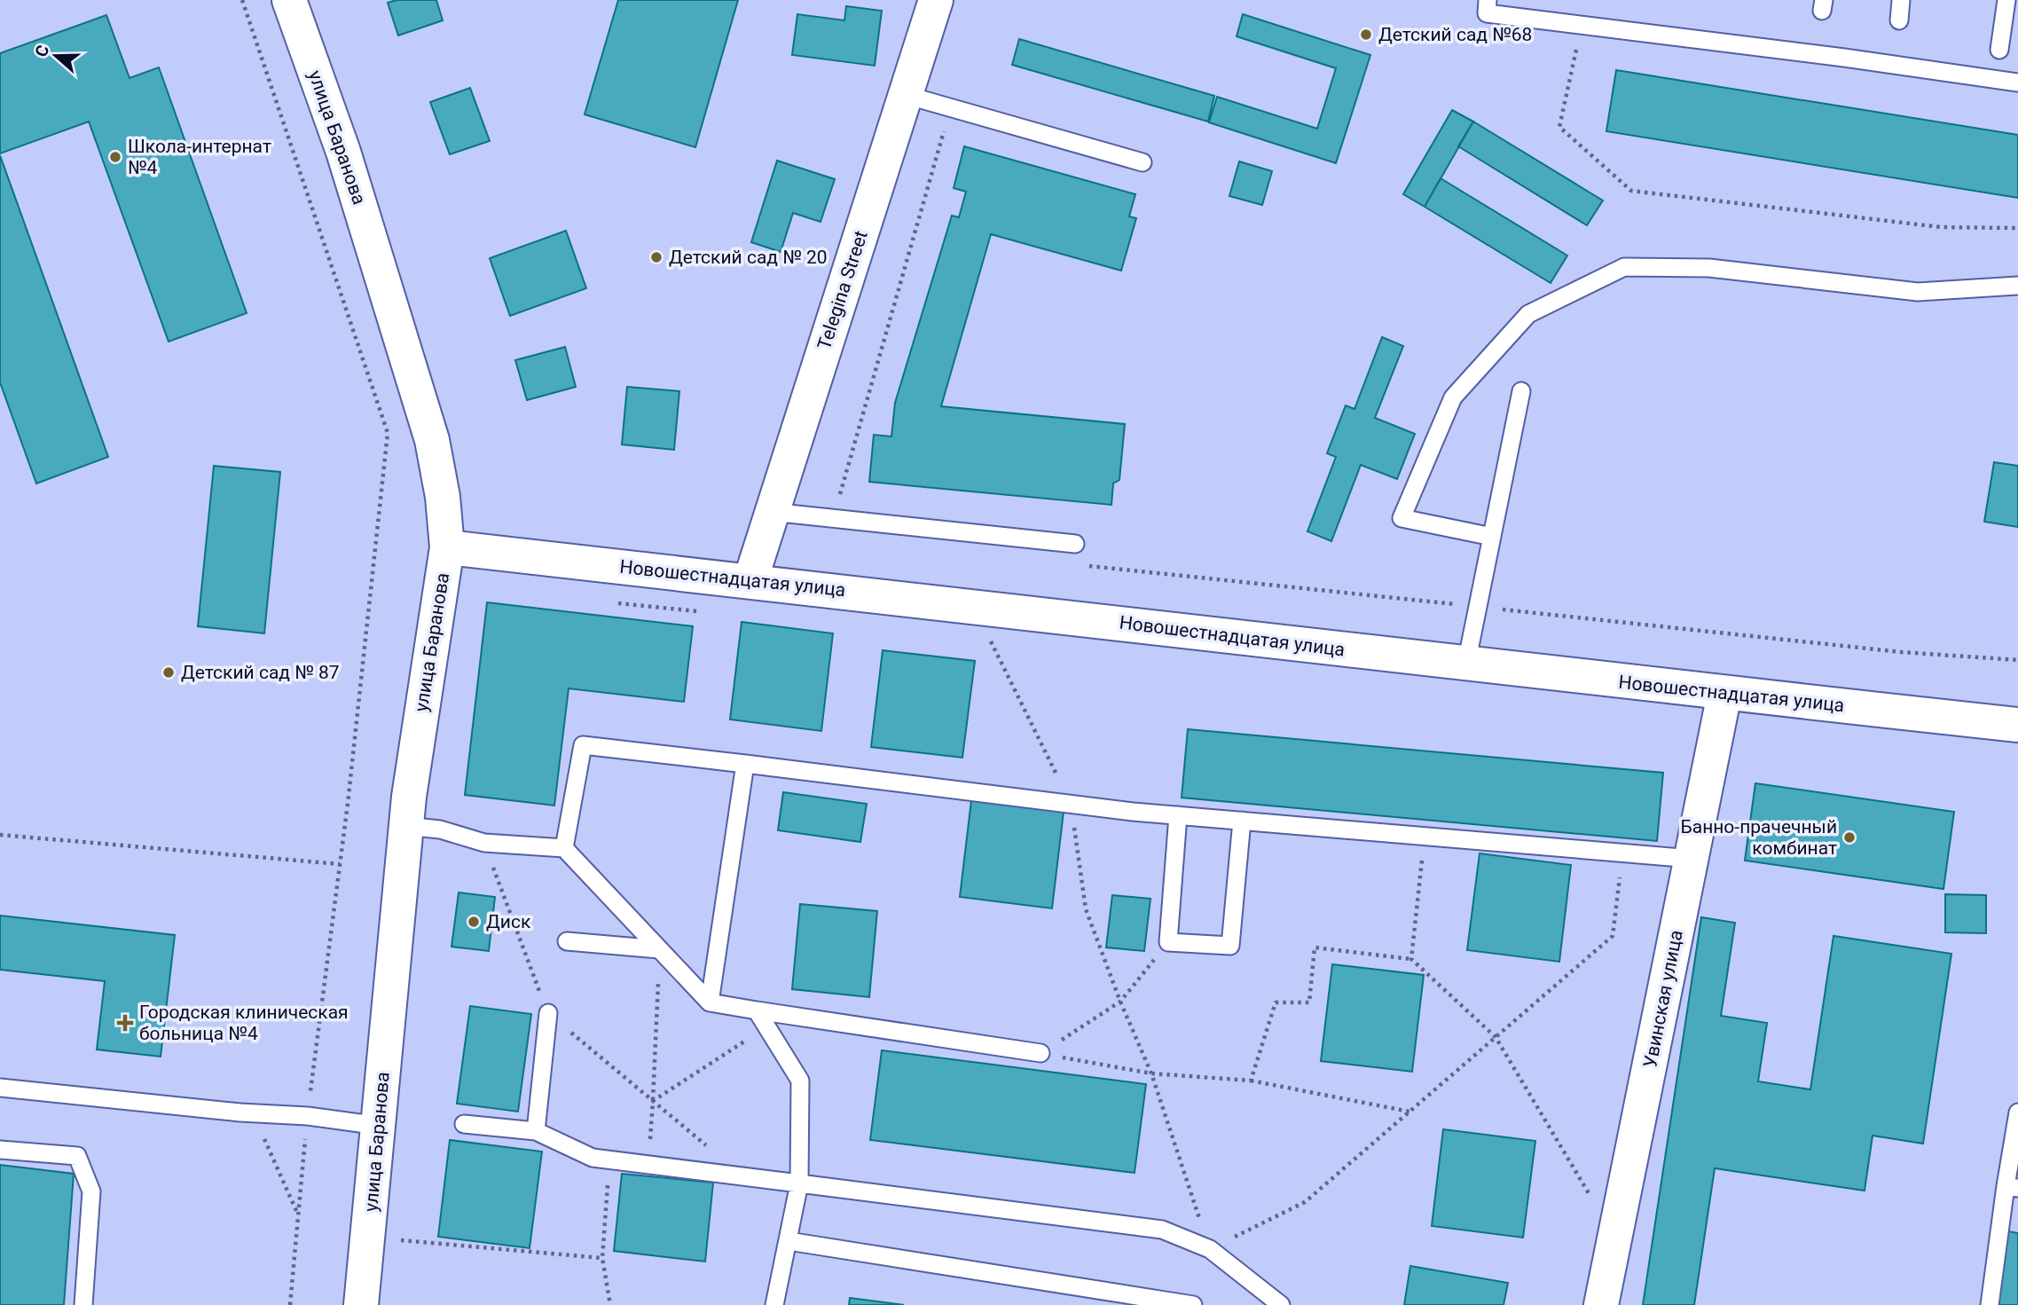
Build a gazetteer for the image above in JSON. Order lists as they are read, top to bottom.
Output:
{
  "streets": {
    "street": [
      "улица Баранова",
      "Telegina Street",
      "Новошестнадцатая улица",
      "Увинская улица"
    ]
  },
  "crossings": [
    ["улица Баранова", "Новошестнадцатая улица"],
    ["Telegina Street", "Новошестнадцатая улица"],
    ["Новошестнадцатая улица", "Увинская улица"]
  ],
  "places": {
    "other": [
      "Детский сад №68",
      "Школа-интернат №4",
      "Детский сад № 20",
      "Детский сад № 87",
      "Банно-прачечный комбинат",
      "Диск"
    ],
    "health": ["Городская клиническая больница №4"]
  },
  "north": "left"
}
